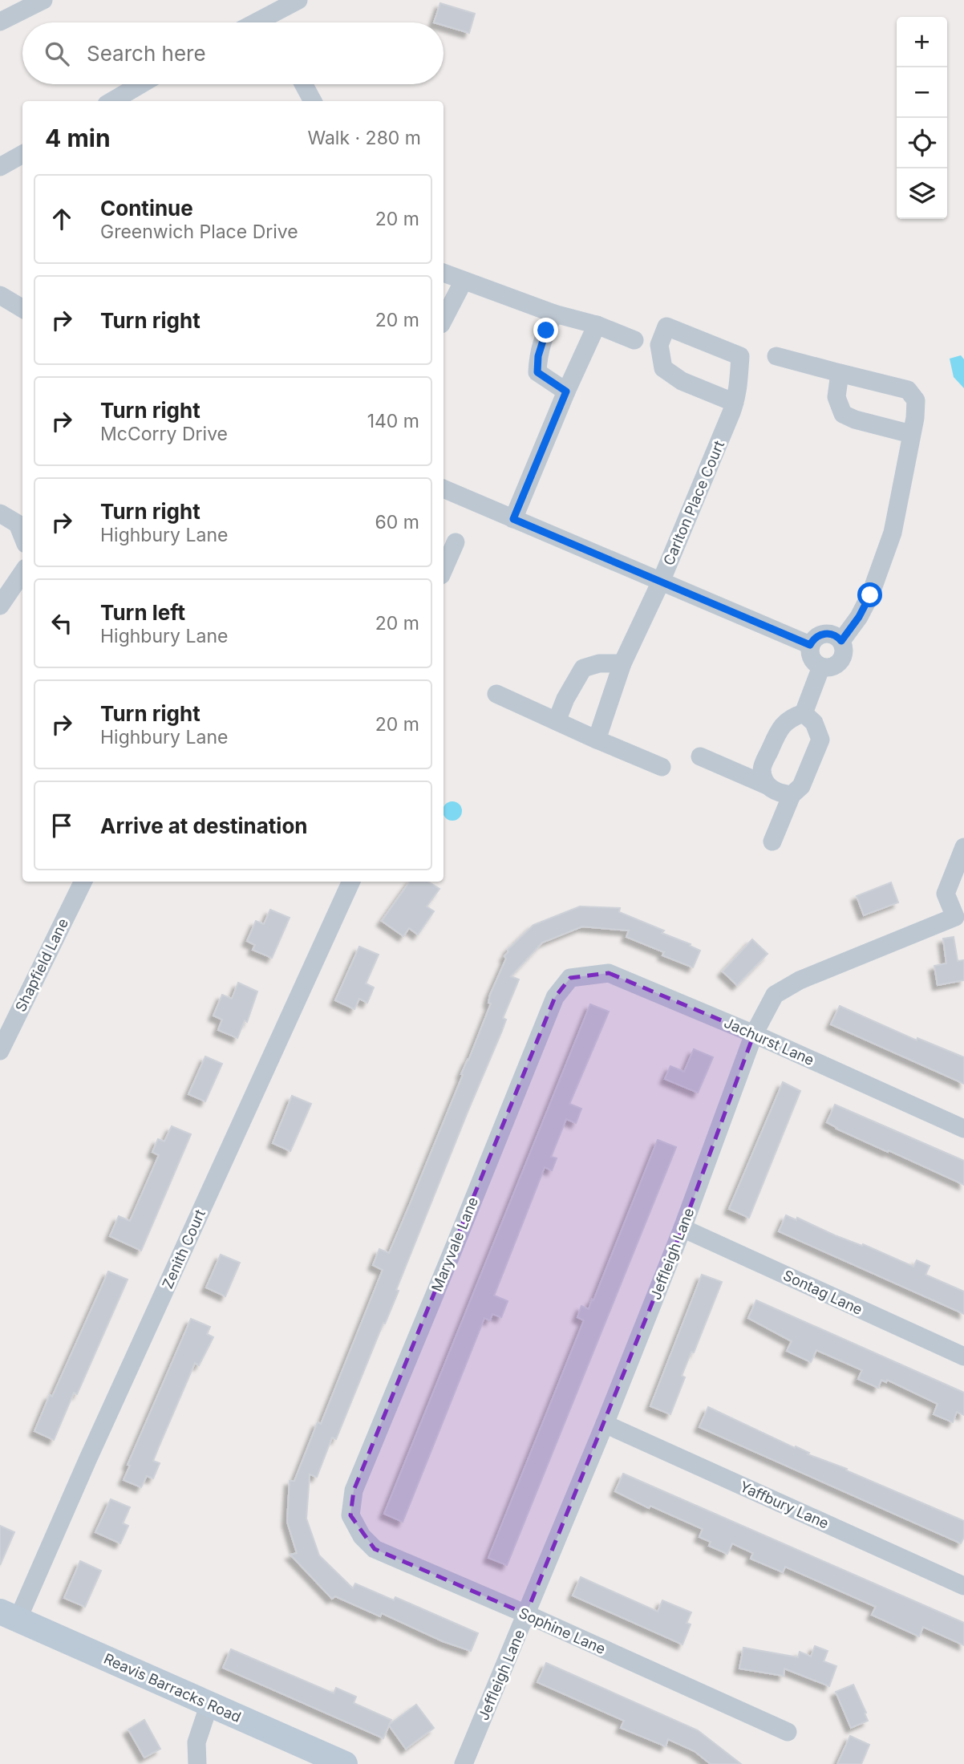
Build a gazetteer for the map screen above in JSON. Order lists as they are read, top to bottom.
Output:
{
  "streets": {
    "main road": ["Reavis Barracks Road"],
    "street": [
      "Carlton Place Court",
      "Shapfield Lane",
      "Jachurst Lane",
      "Maryvale Lane",
      "Zenith Court",
      "Jeffleigh Lane",
      "Sontag Lane",
      "Yaffbury Lane",
      "Sophine Lane"
    ]
  },
  "crossings": [
    ["Jachurst Lane", "Maryvale Lane"],
    ["Jachurst Lane", "Jeffleigh Lane"],
    ["Maryvale Lane", "Sophine Lane"],
    ["Zenith Court", "Reavis Barracks Road"],
    ["Jeffleigh Lane", "Sontag Lane"],
    ["Jeffleigh Lane", "Yaffbury Lane"],
    ["Jeffleigh Lane", "Sophine Lane"]
  ],
  "page": {
    "map_buttons": ["+", "−"],
    "search": "Search here",
    "heading": ["4 min", "Walk · 280 m"],
    "list": [
      ["Continue", "Greenwich Place Drive", "20 m"],
      ["Turn right", "20 m"],
      ["Turn right", "McCorry Drive", "140 m"],
      ["Turn right", "Highbury Lane", "60 m"],
      ["Turn left", "Highbury Lane", "20 m"],
      ["Turn right", "Highbury Lane", "20 m"],
      "Arrive at destination"
    ]
  }
}
